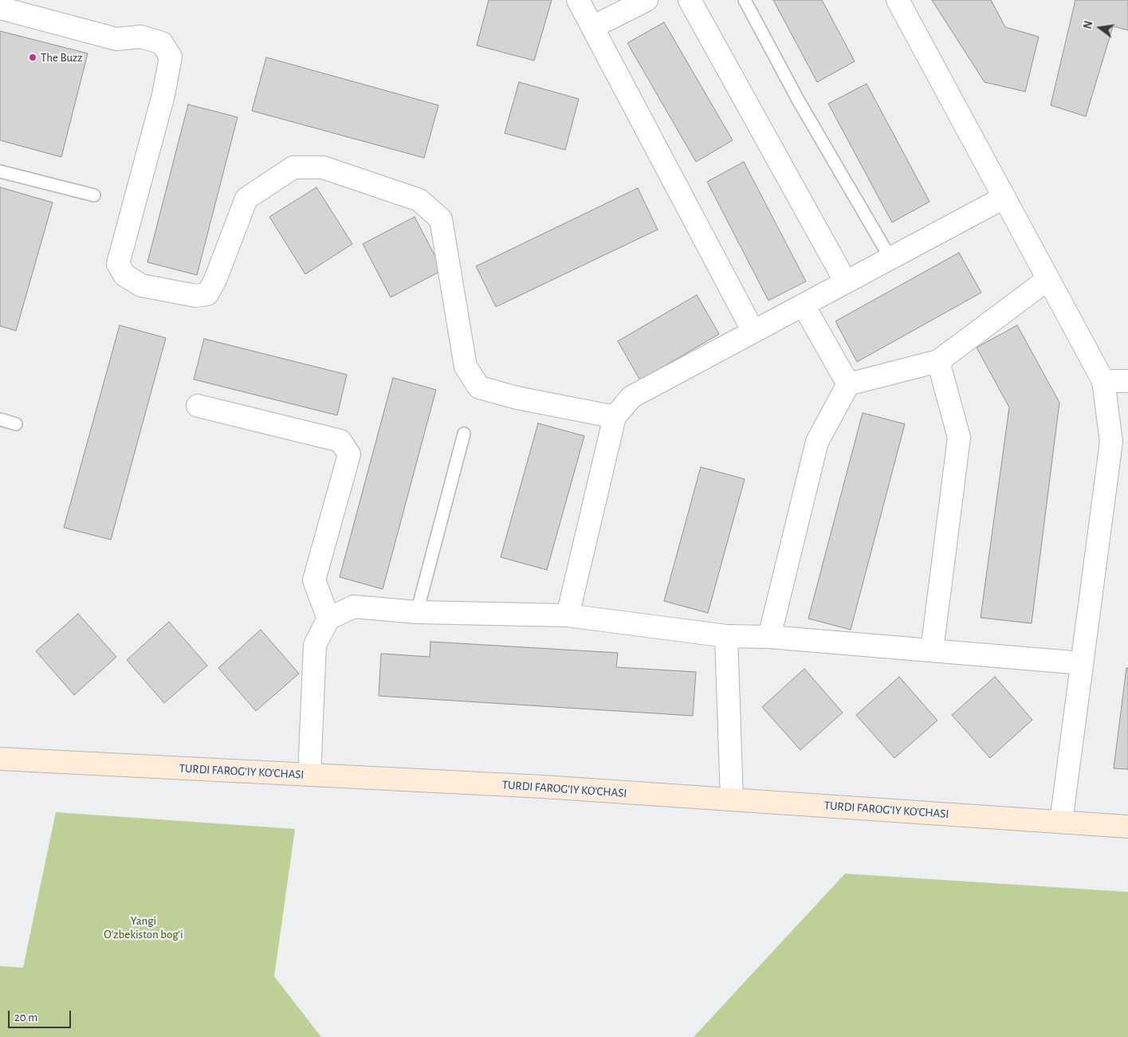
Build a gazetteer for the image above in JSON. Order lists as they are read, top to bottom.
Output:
{
  "streets": {
    "main road": ["TURDI FAROG'IY KO'CHASI"]
  },
  "parks": ["Yangi Oʻzbekiston bogʻi"],
  "places": ["The Buzz"],
  "scale_bar": "20 m",
  "north": "left"
}
